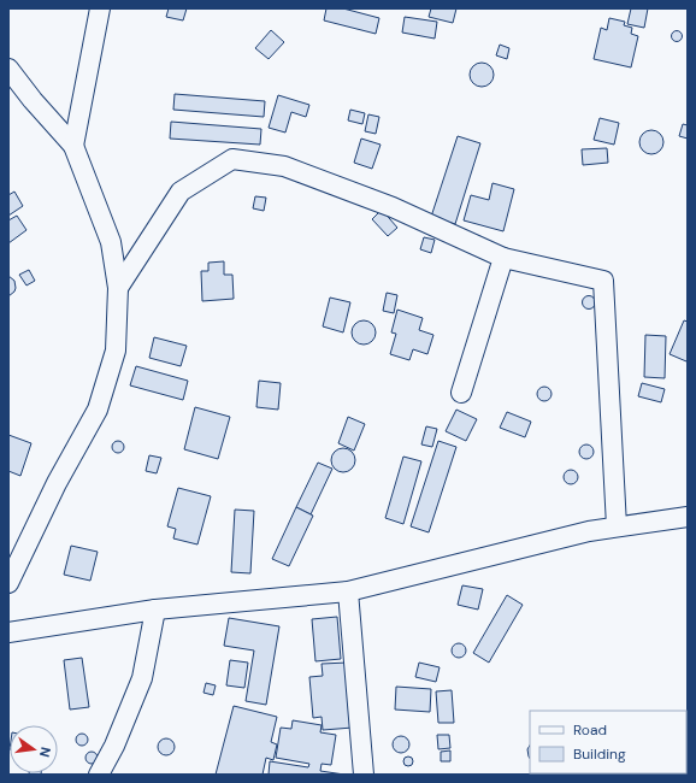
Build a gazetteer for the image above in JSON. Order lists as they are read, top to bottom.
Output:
{
  "legend": ["Road", "Building"],
  "north": "right"
}
